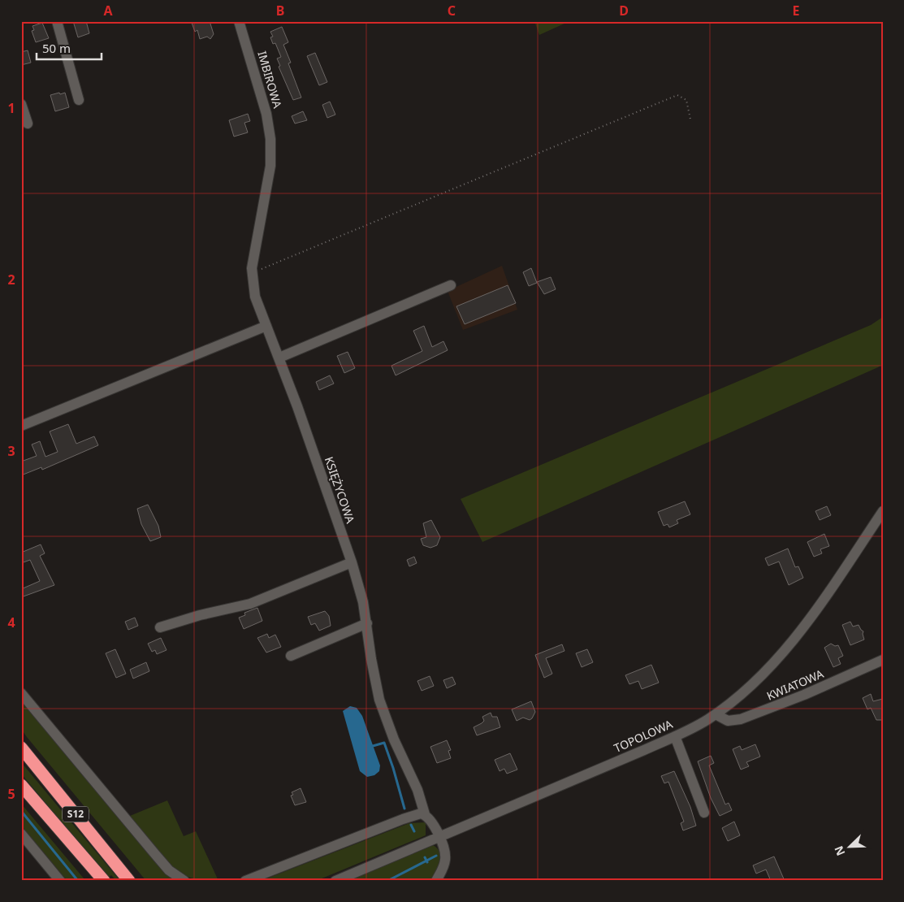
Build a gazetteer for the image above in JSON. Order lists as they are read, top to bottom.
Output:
{
  "streets": {
    "highway": ["S12"],
    "street": [
      "IMBIROWA",
      "KSIĘŻYCOWA",
      "KWIATOWA",
      "TOPOLOWA"
    ]
  },
  "crossings": [
    ["IMBIROWA", "KSIĘŻYCOWA"],
    ["KSIĘŻYCOWA", "TOPOLOWA"],
    ["KWIATOWA", "TOPOLOWA"]
  ],
  "scale_bar": "50 m",
  "north": "bottom left",
  "grid": {
    "columns": [
      "A",
      "B",
      "C",
      "D",
      "E"
    ],
    "rows": [
      "1",
      "2",
      "3",
      "4",
      "5"
    ]
  }
}
